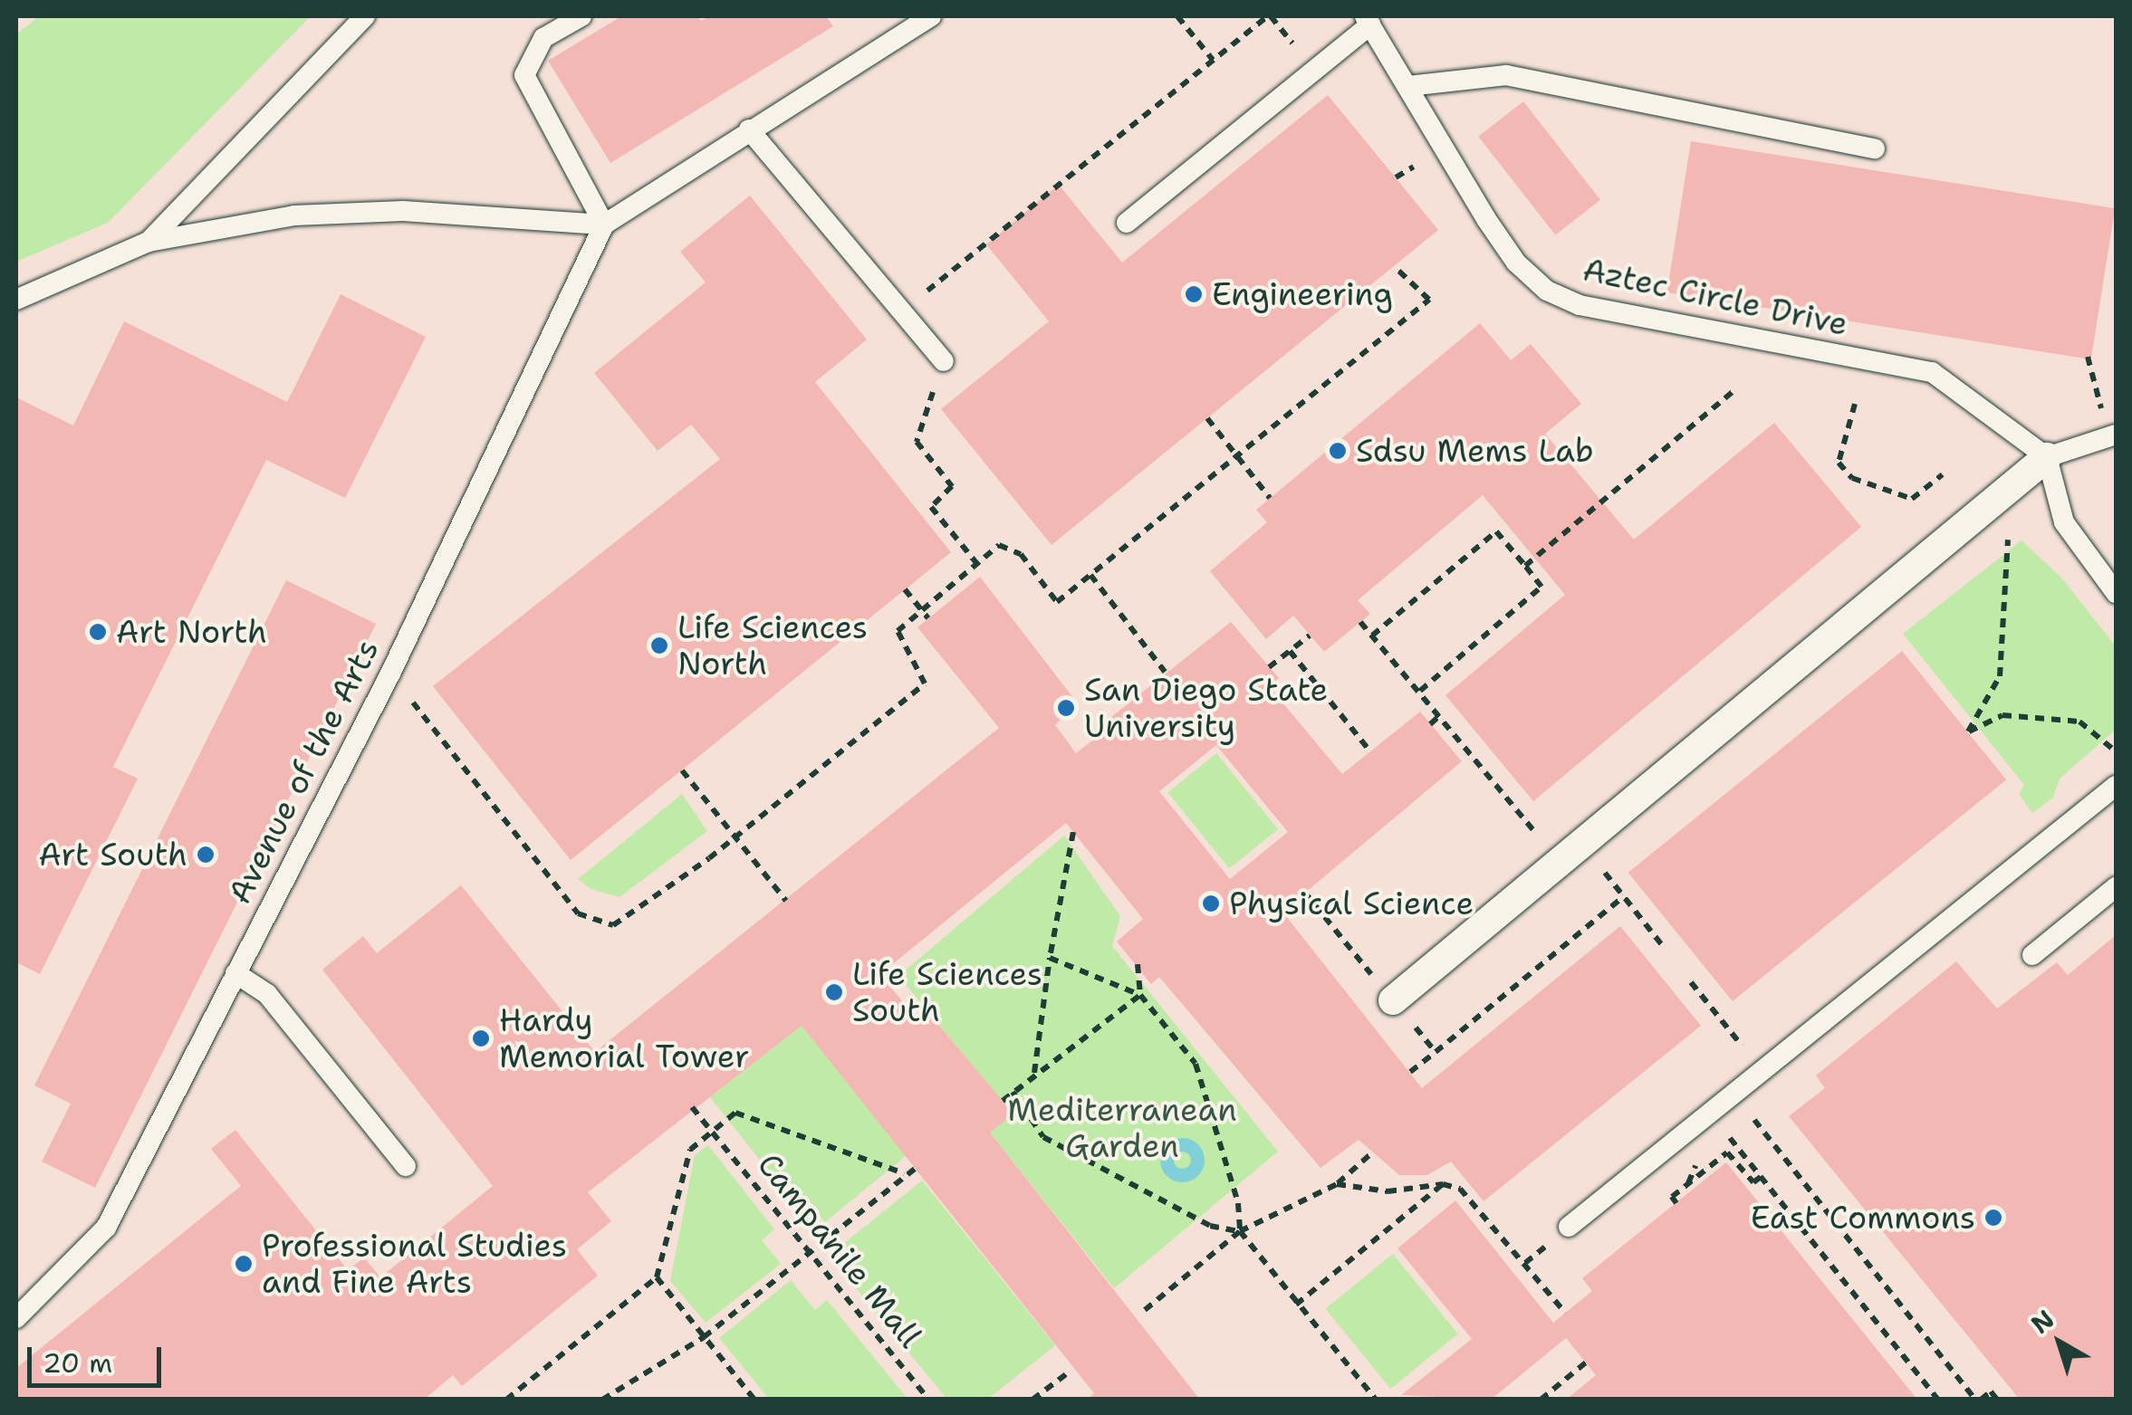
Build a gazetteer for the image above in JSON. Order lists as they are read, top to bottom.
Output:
{
  "streets": {
    "lane": ["Aztec Circle Drive", "Avenue of the Arts"],
    "path": ["Campanile Mall"]
  },
  "parks": ["Mediterranean Garden"],
  "places": [
    "Engineering",
    "Sdsu Mems Lab",
    "Art North",
    "Life Sciences North",
    "San Diego State University",
    "Art South",
    "Physical Science",
    "Life Sciences South",
    "Hardy Memorial Tower",
    "East Commons",
    "Professional Studies and Fine Arts"
  ],
  "scale_bar": "20 m",
  "north": "top left"
}
